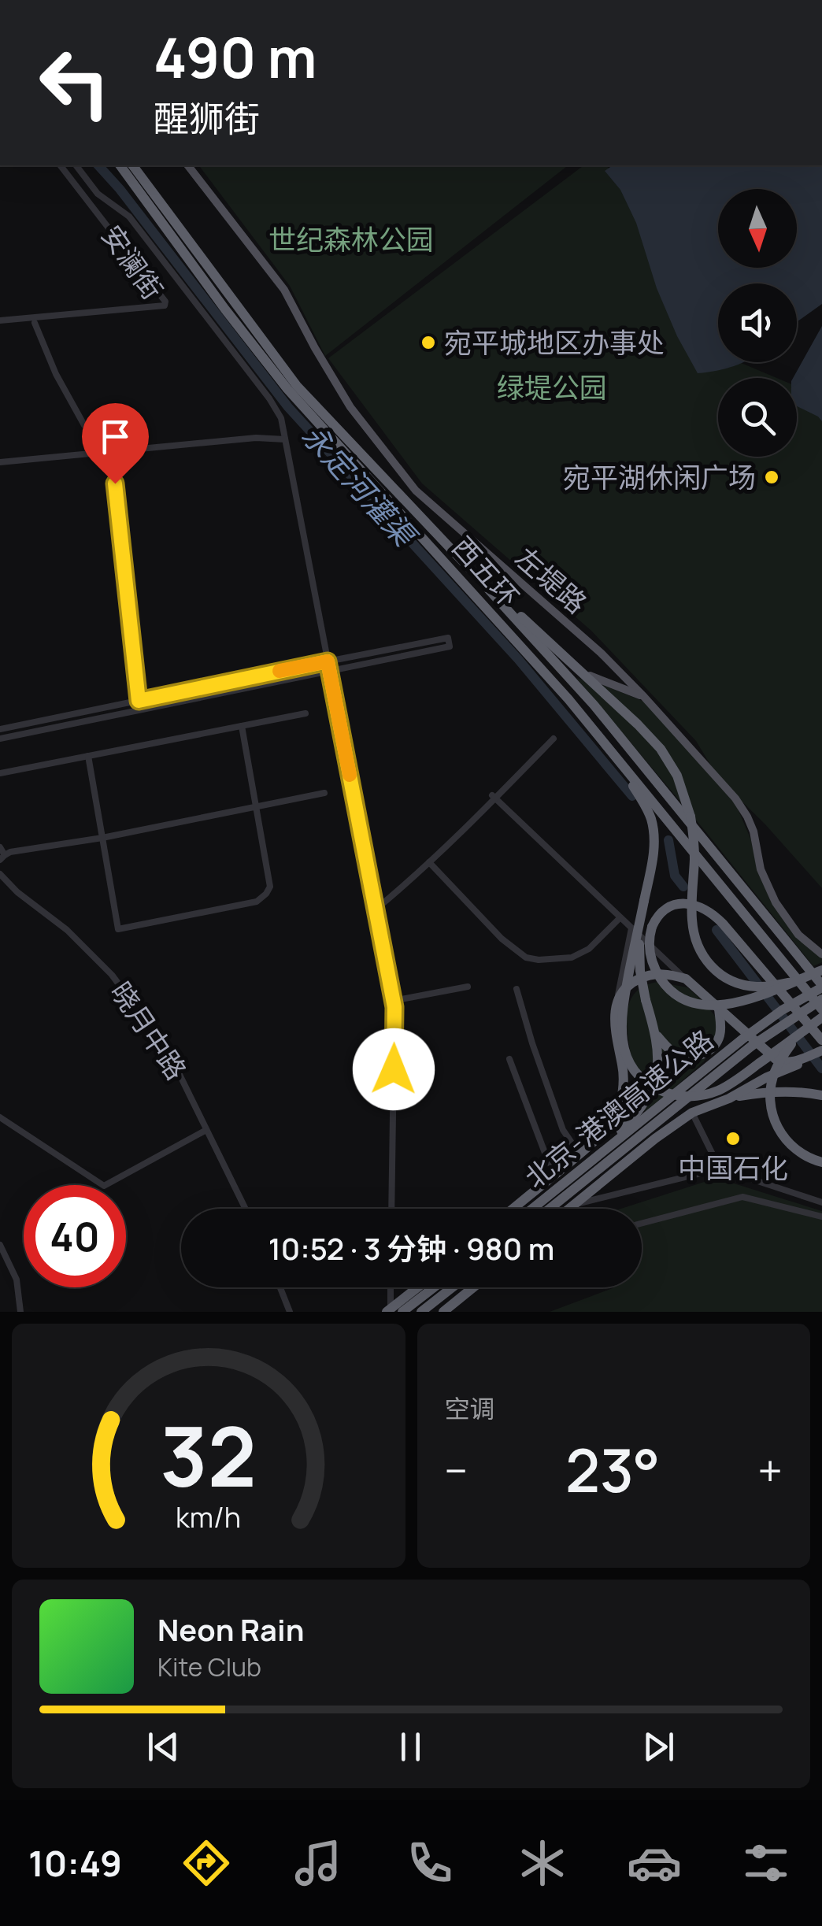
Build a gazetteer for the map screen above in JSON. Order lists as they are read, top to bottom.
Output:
{
  "streets": {
    "highway": ["西五环", "北京-港澳高速公路"],
    "main road": ["左堤路"],
    "street": ["安澜街", "晓月中路"]
  },
  "water": ["永定河灌渠"],
  "parks": ["世纪森林公园", "绿堤公园"],
  "places": ["宛平城地区办事处", "宛平湖休闲广场", "中国石化"],
  "north": "bottom",
  "page": {
    "turn": ["490 m", "醒狮街"],
    "limit": "40",
    "trip": "10:52 · 3 分钟 · 980 m",
    "tile": "空调",
    "heat": ["−", "23°", "+"],
    "song": ["Neon Rain", "Kite Club"],
    "tabs": "10:49",
    "gauge": ["32", "km/h"]
  }
}
